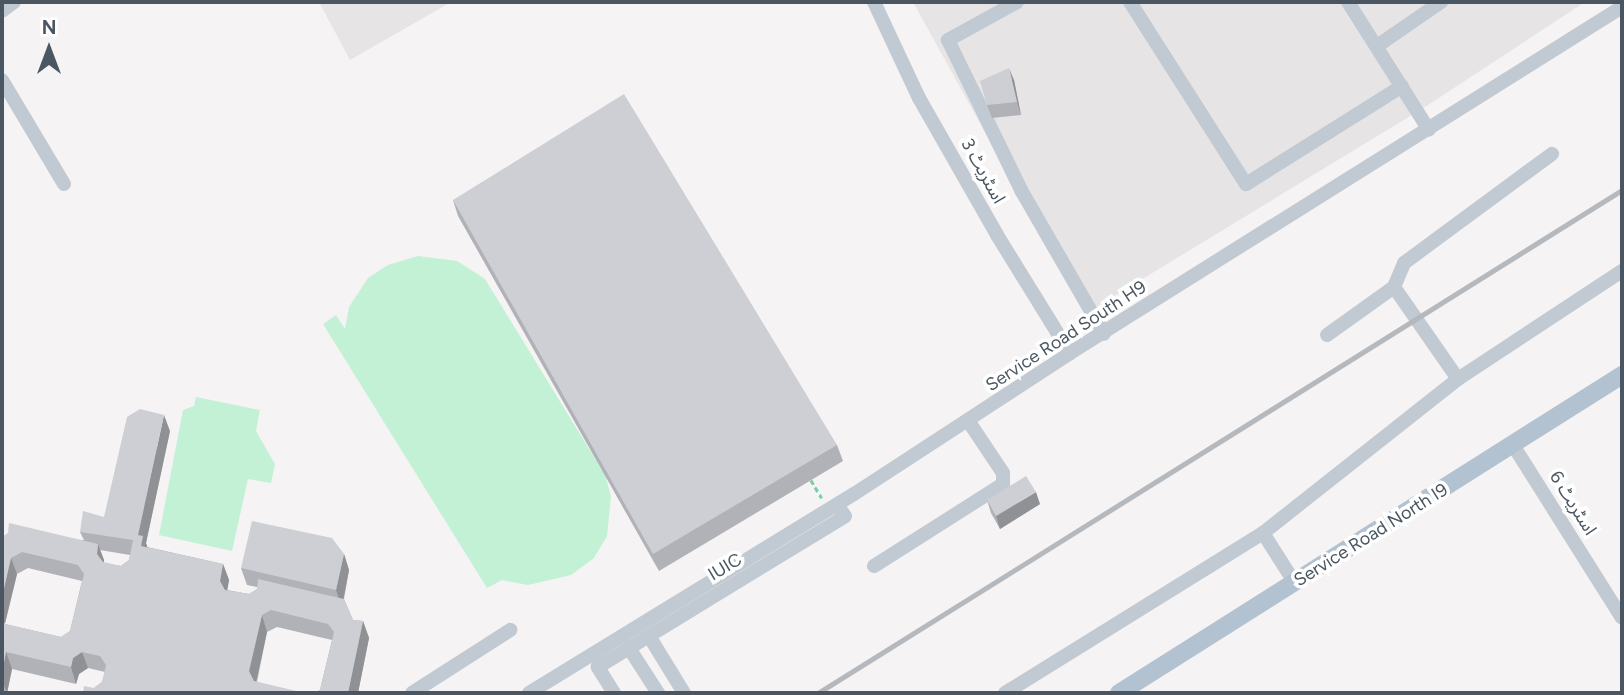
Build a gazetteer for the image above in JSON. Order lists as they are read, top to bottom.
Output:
{
  "streets": {
    "main road": ["Service Road North I9"],
    "street": [
      "اسٹریٹ 3",
      "Service Road South H9",
      "اسٹریٹ 6",
      "IUIC"
    ]
  },
  "crossings": [
    ["اسٹریٹ 3", "Service Road South H9"],
    ["Service Road South H9", "IUIC"],
    ["اسٹریٹ 6", "Service Road North I9"]
  ],
  "north": "top"
}
